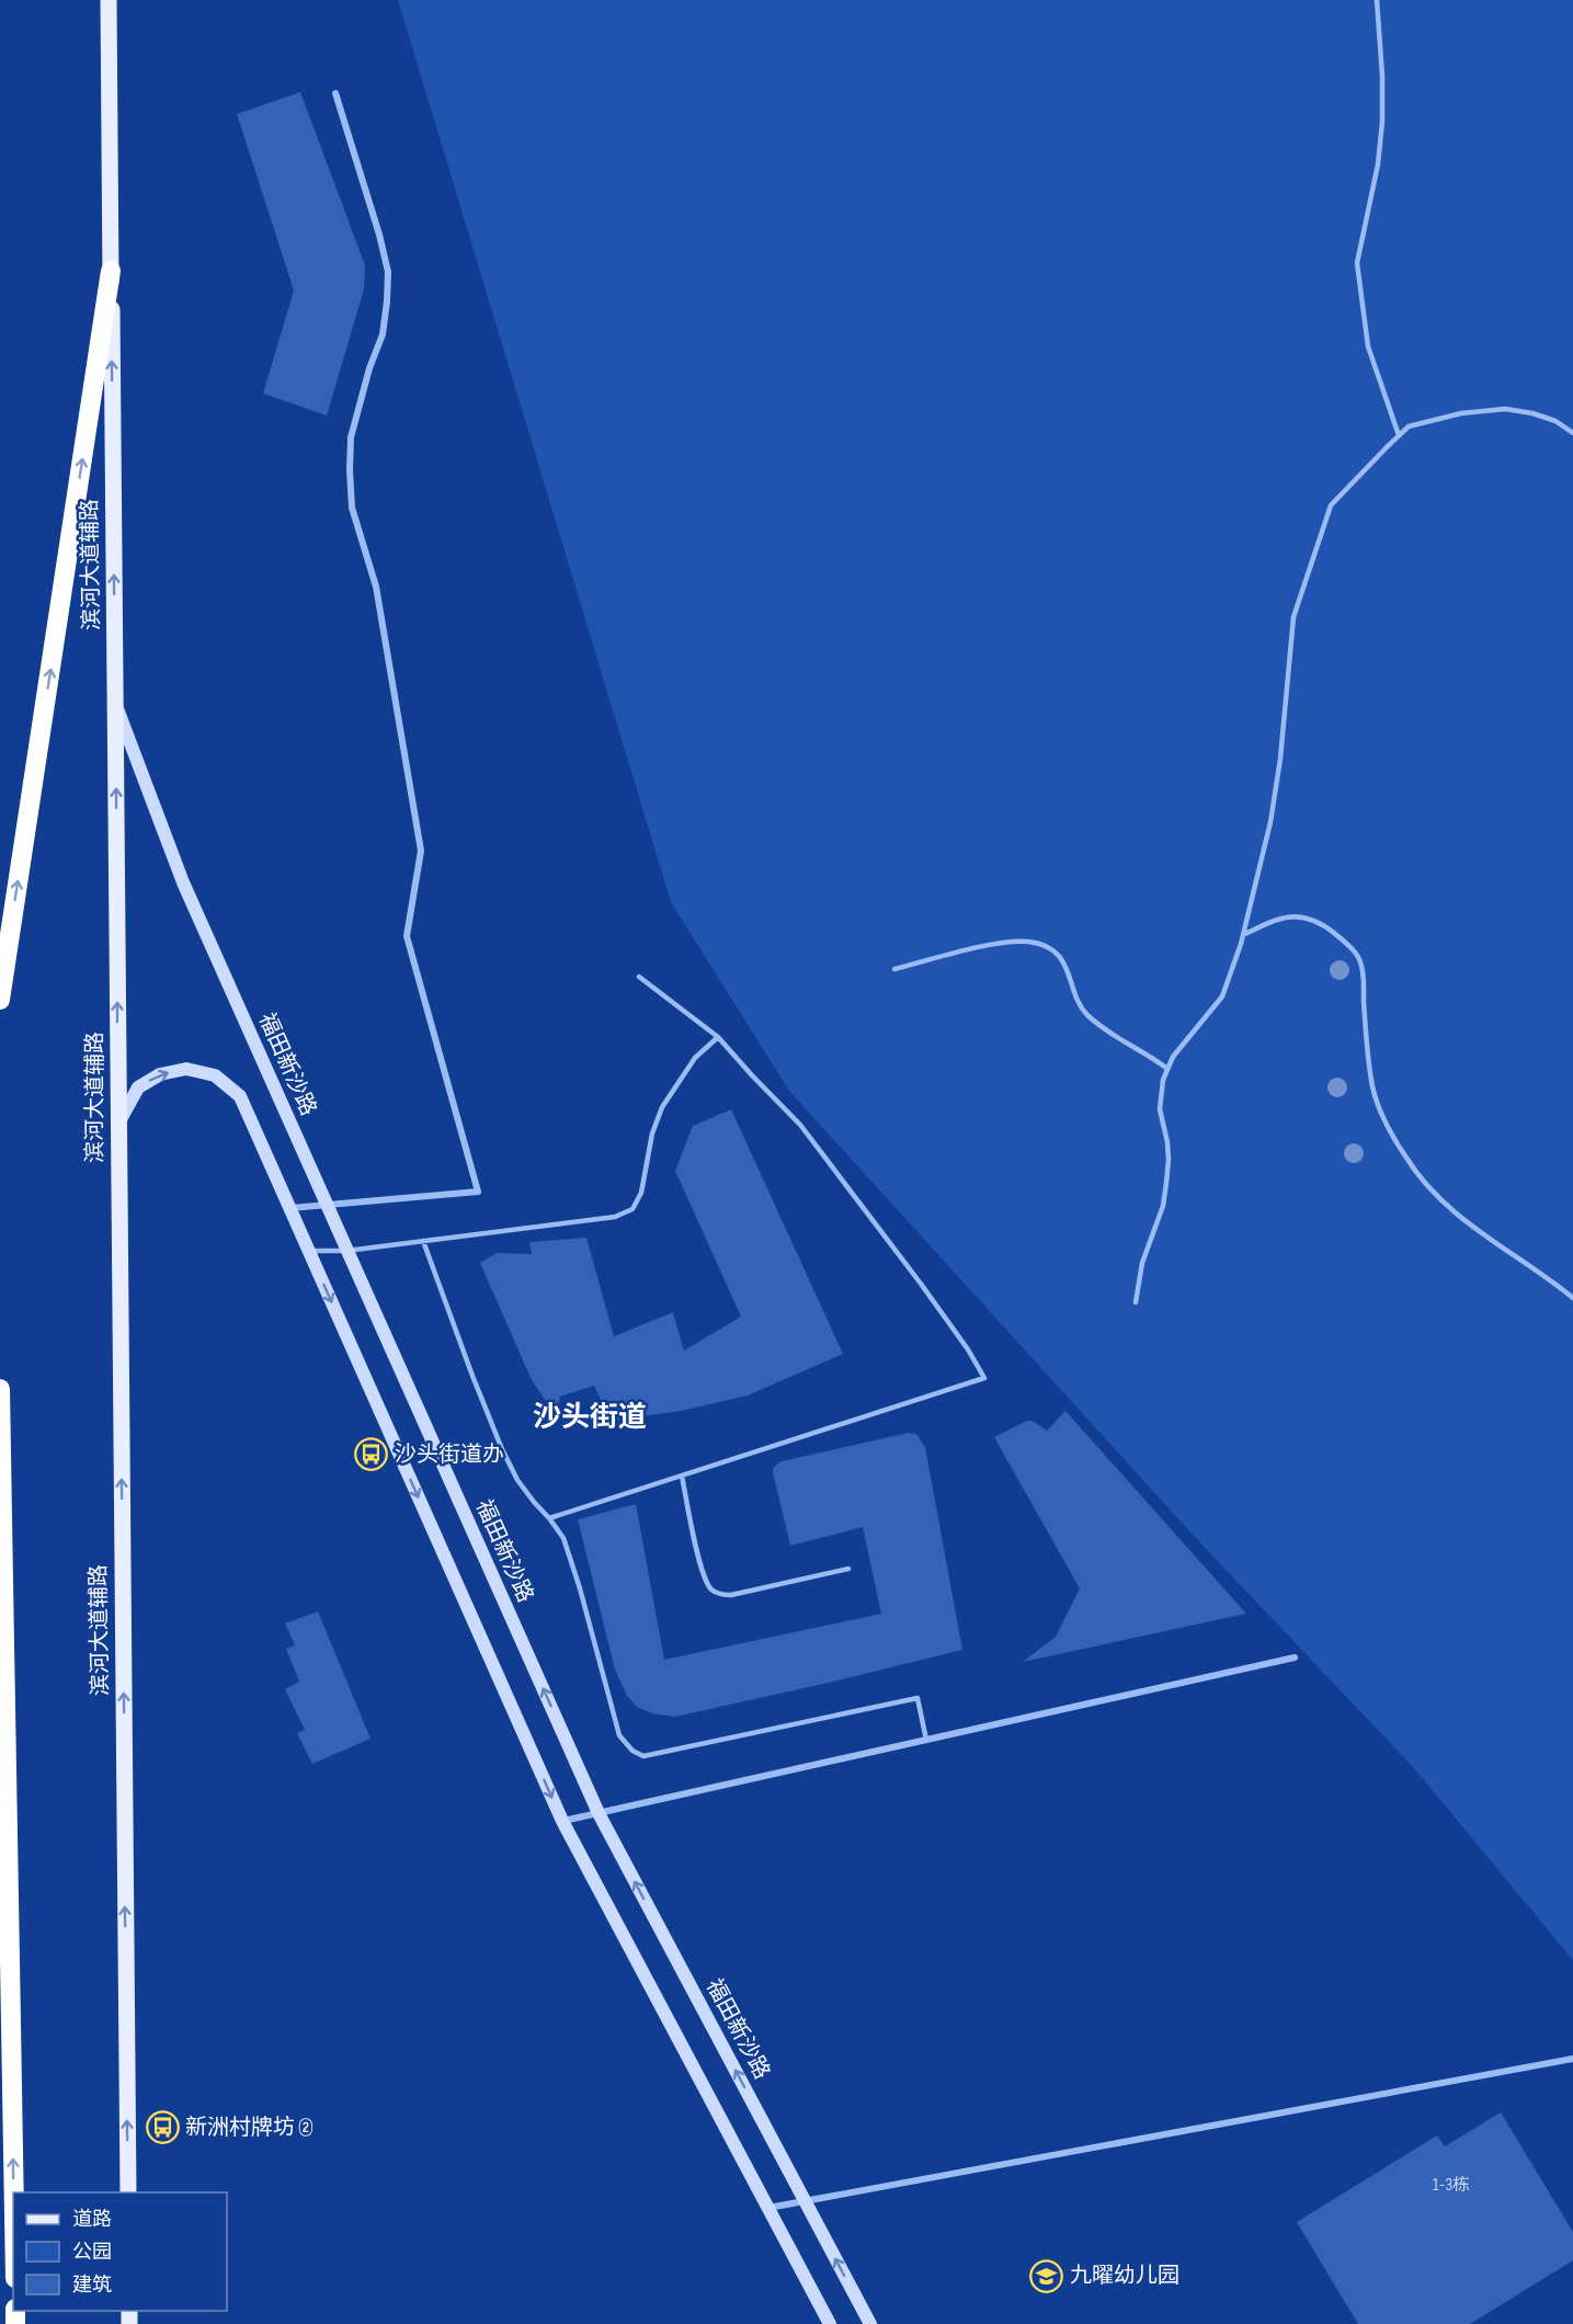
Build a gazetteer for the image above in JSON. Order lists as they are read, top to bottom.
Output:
{
  "streets": {
    "main road": ["滨河大道辅路"],
    "street": ["福田新沙路"]
  },
  "crossings": [
    ["滨河大道辅路", "福田新沙路"]
  ],
  "one_way": ["滨河大道辅路"],
  "districts": ["沙头街道"],
  "places": {
    "bus stop": ["沙头街道办", "新洲村牌坊 ②"],
    "school or university": ["九曜幼儿园"]
  },
  "house_numbers": ["1-3栋"],
  "legend": ["道路", "公园", "建筑"]
}
